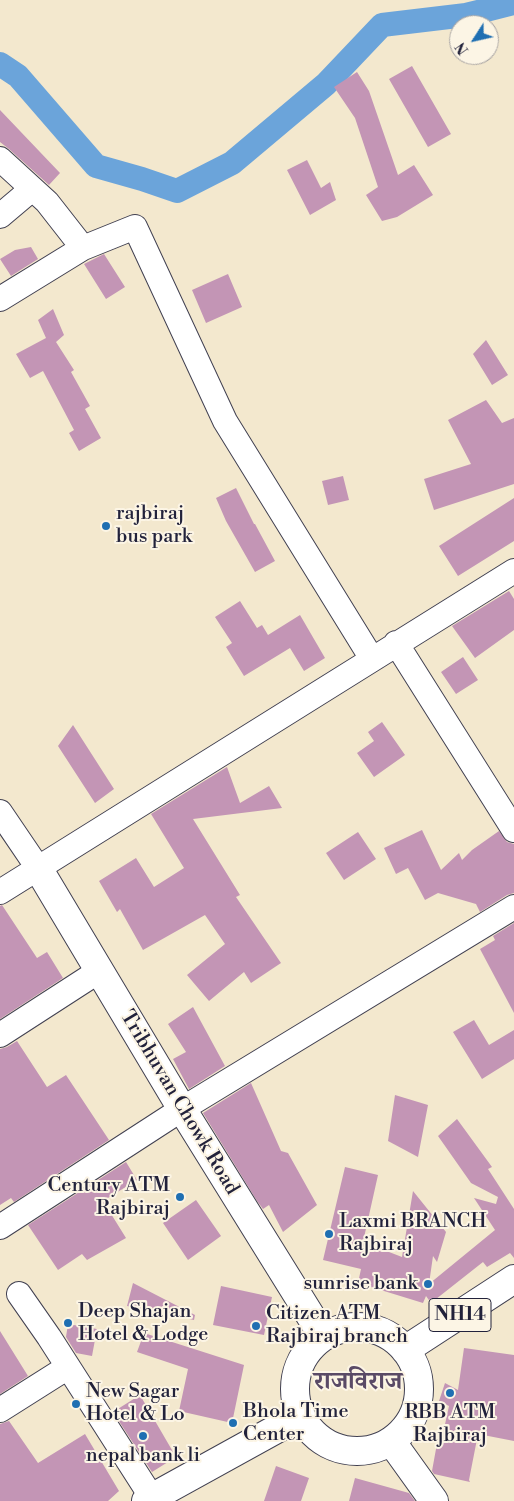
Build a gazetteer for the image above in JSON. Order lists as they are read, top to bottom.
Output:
{
  "streets": {
    "main road": ["Tribhuvan Chowk Road", "NH14"]
  },
  "crossings": [
    ["Tribhuvan Chowk Road", "NH14"]
  ],
  "districts": ["राजविराज"],
  "places": [
    "rajbiraj bus park",
    "Century ATM Rajbiraj",
    "Laxmi BRANCH Rajbiraj",
    "sunrise bank",
    "Deep Shajan Hotel & Lodge",
    "Citizen ATM Rajbiraj branch",
    "RBB ATM Rajbiraj",
    "New Sagar Hotel & Lo",
    "Bhola Time Center",
    "nepal bank li"
  ],
  "north": "bottom left"
}
